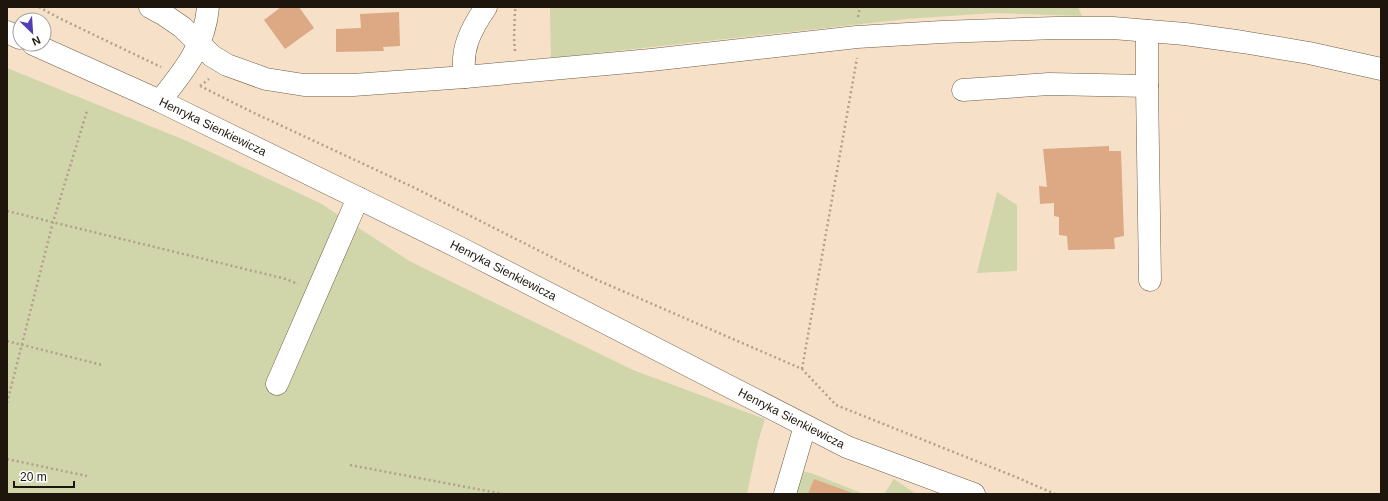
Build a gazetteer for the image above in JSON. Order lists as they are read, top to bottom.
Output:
{
  "streets": {
    "street": ["Henryka Sienkiewicza"]
  },
  "scale_bar": "20 m",
  "north": "bottom right"
}
